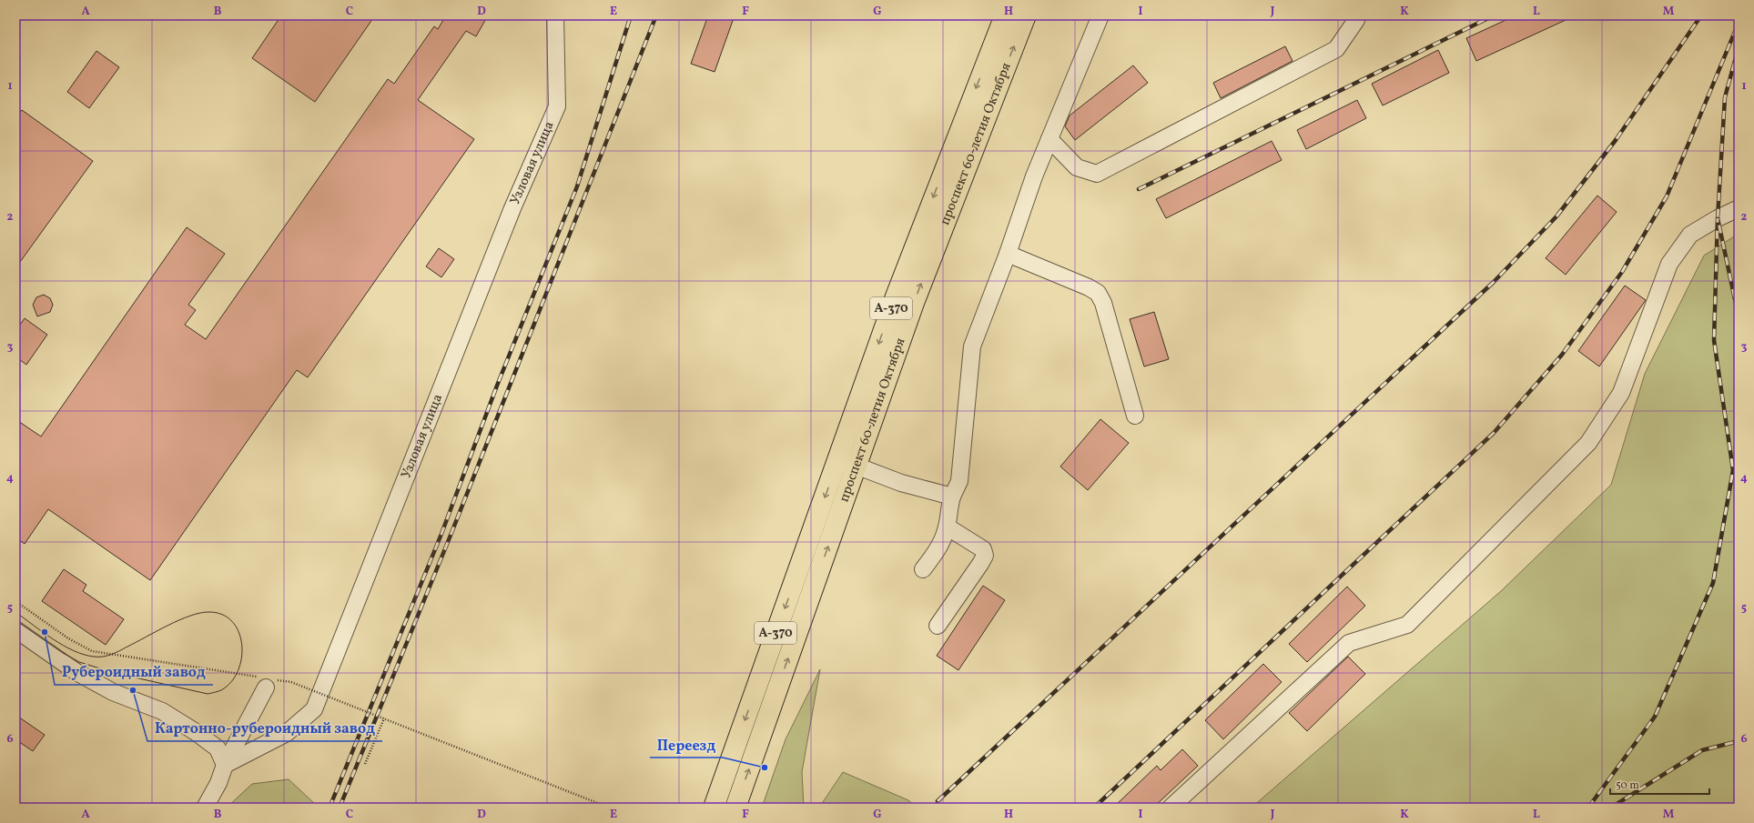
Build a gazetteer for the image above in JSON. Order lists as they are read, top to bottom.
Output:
{
  "streets": {
    "highway": ["проспект 60-летия Октября", "А-370"],
    "street": ["Узловая улица"]
  },
  "places": ["Рубероидный завод", "Картонно-рубероидный завод", "Переезд"],
  "scale_bar": "50 m",
  "grid": {
    "columns": [
      "A",
      "B",
      "C",
      "D",
      "E",
      "F",
      "G",
      "H",
      "I",
      "J",
      "K",
      "L",
      "M"
    ],
    "rows": [
      "1",
      "2",
      "3",
      "4",
      "5",
      "6"
    ]
  }
}
